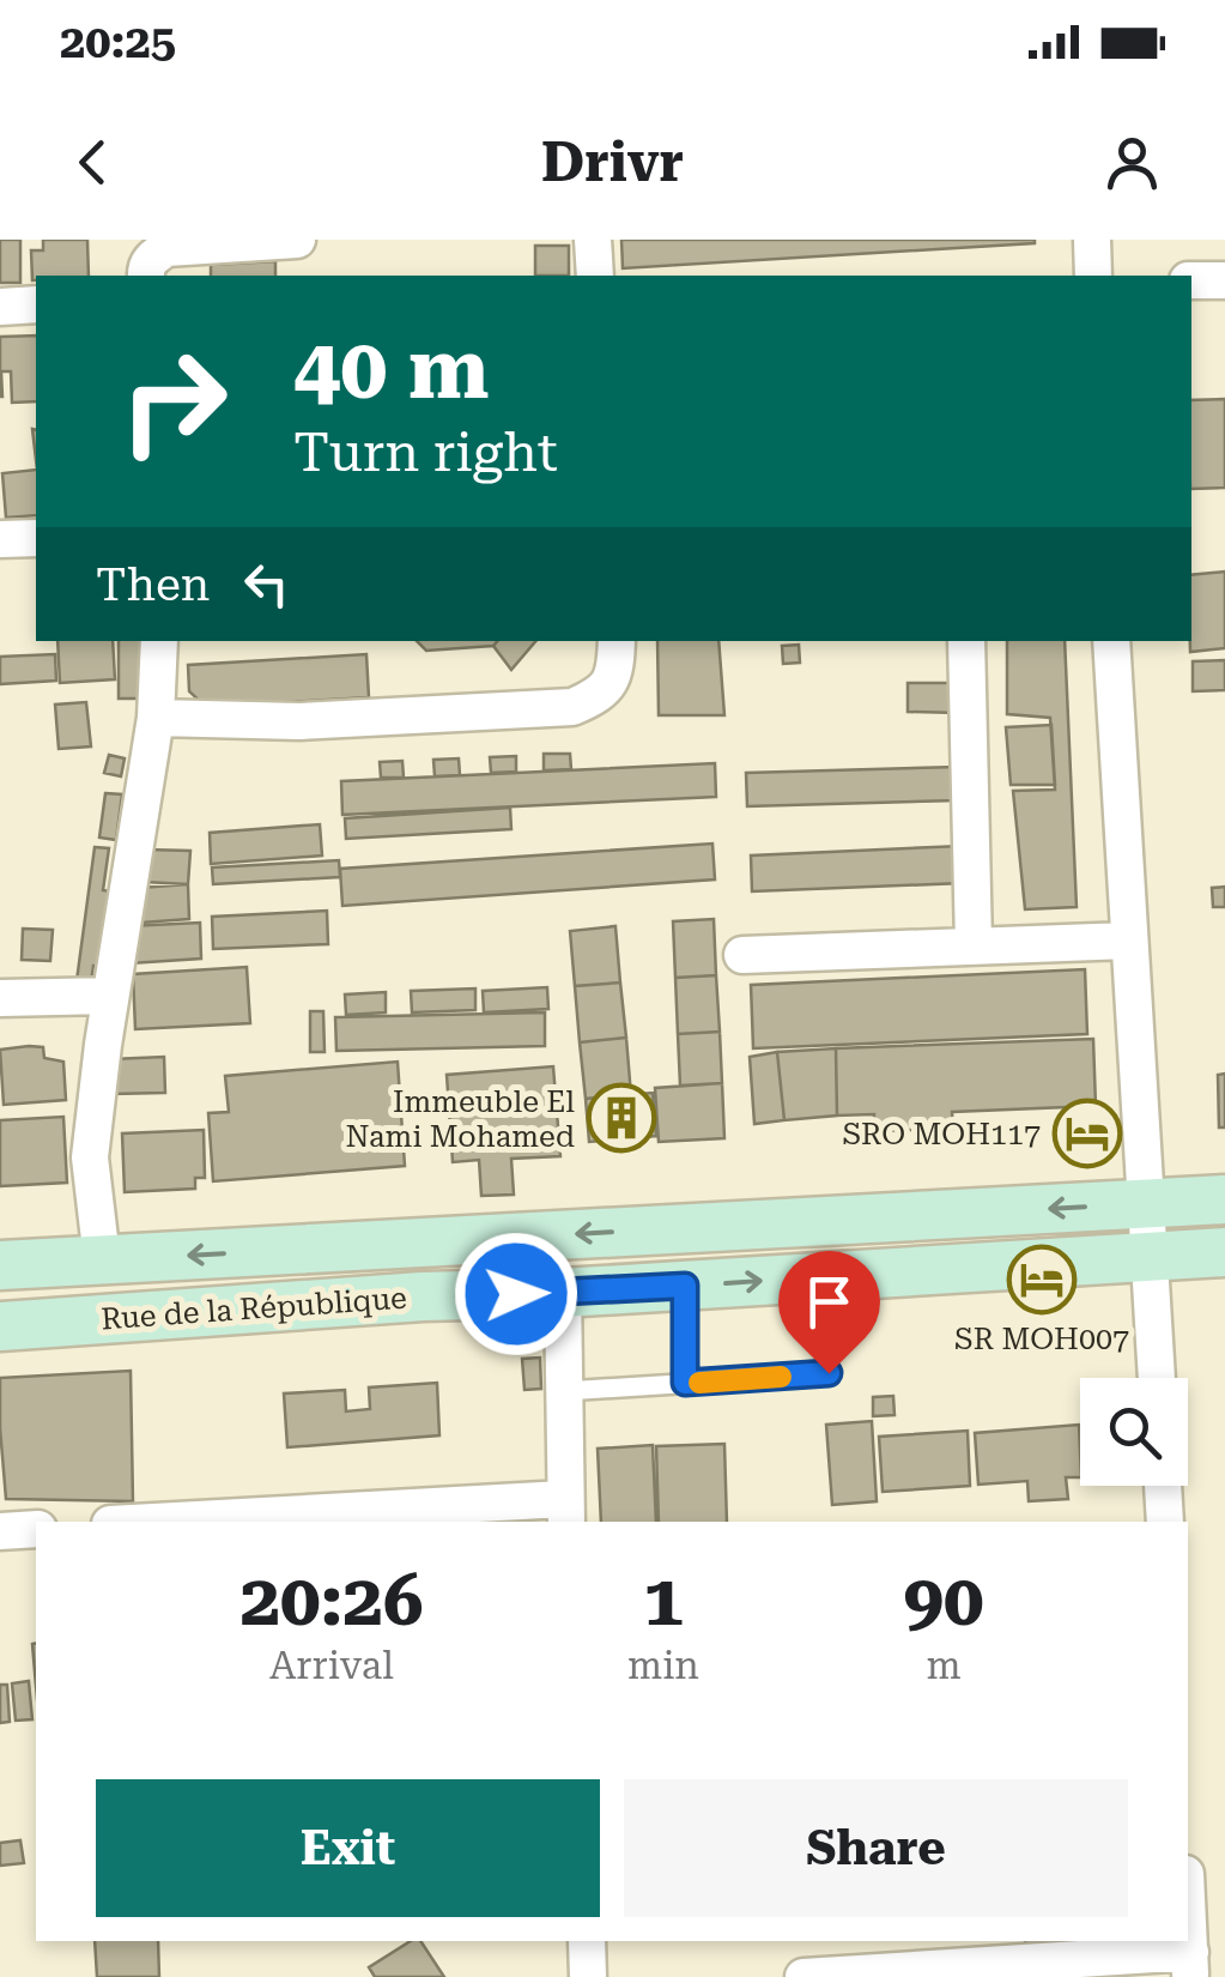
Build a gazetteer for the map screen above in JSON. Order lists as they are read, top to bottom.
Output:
{
  "streets": {
    "main road": ["Rue de la République"]
  },
  "places": {
    "building": ["Immeuble El Nami Mohamed"],
    "hotel": ["SRO MOH117", "SR MOH007"]
  },
  "page": {
    "status": "20:25",
    "header": "Drivr",
    "turn": ["40 m", "Turn right"],
    "then": "Then",
    "eta": [
      "20:26",
      "Arrival",
      "1",
      "min",
      "90",
      "m"
    ],
    "buttons": ["Exit", "Share"]
  }
}
